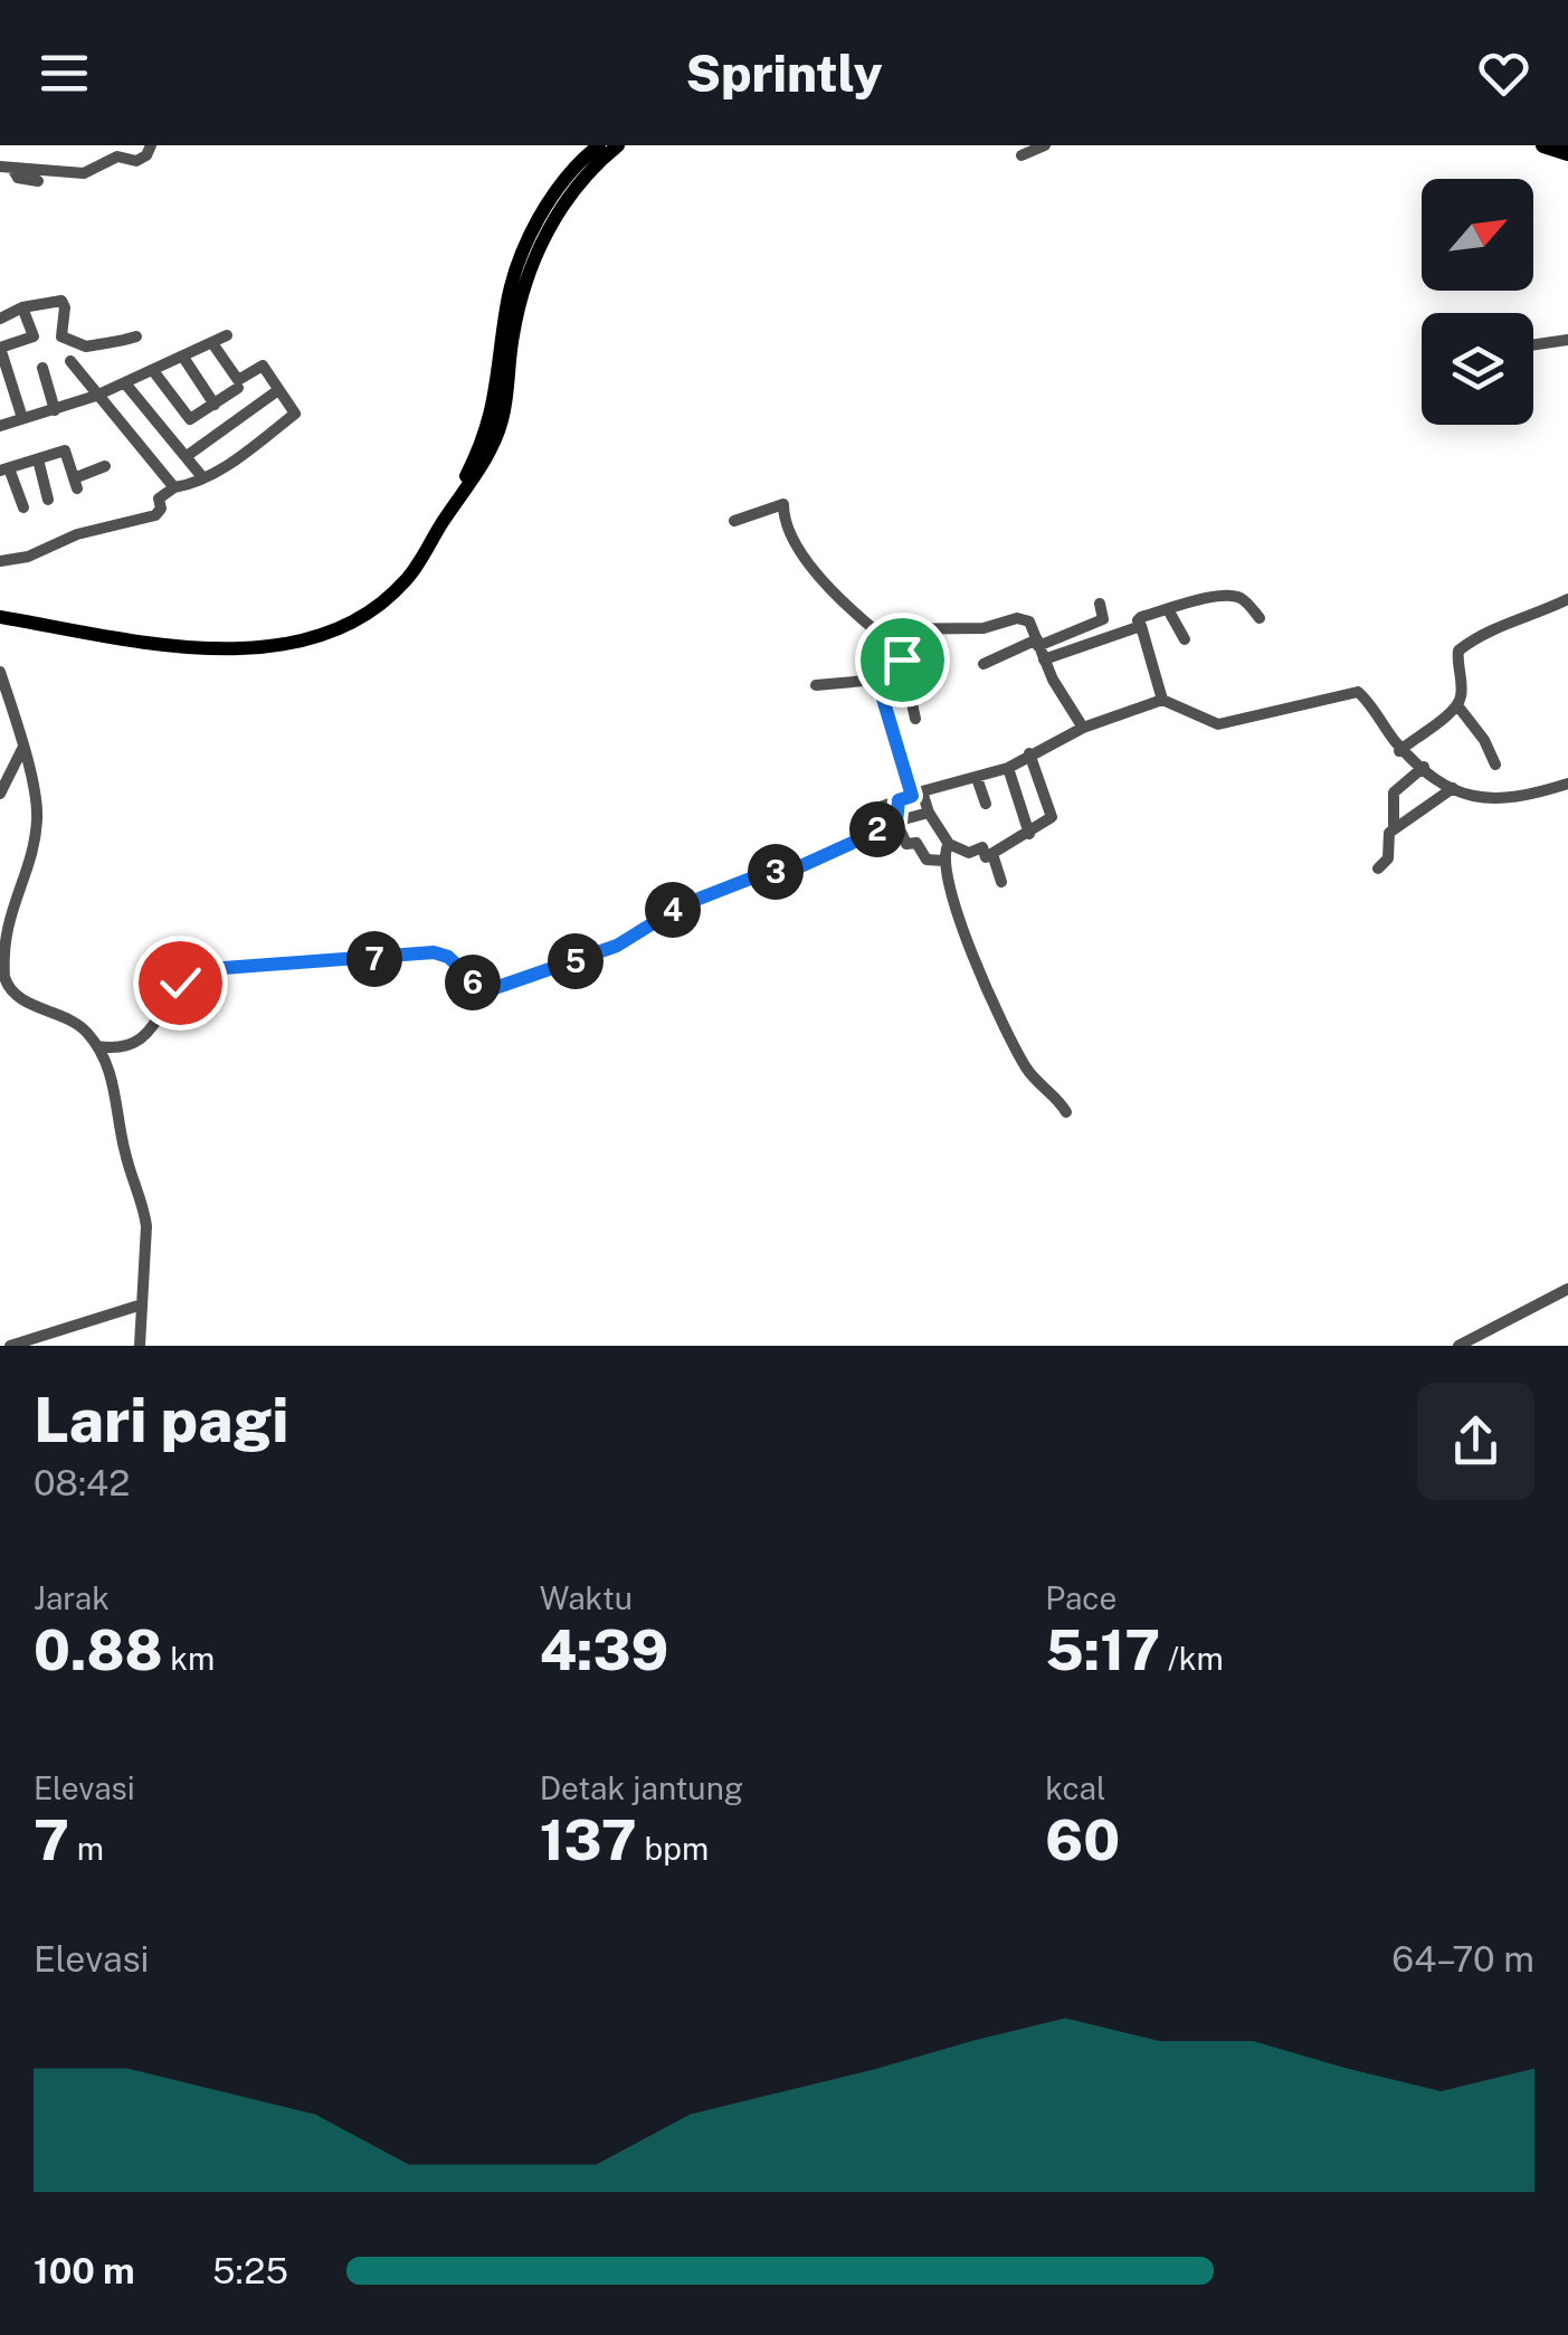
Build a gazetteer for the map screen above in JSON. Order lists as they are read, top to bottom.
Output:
{
  "north": "top right",
  "page": {
    "header": "Sprintly",
    "pins": [
      "2",
      "3",
      "4",
      "7",
      "5",
      "6"
    ],
    "heading": ["Lari pagi", "08:42"],
    "stats": [
      ["Jarak", "0.88 km"],
      ["Waktu", "4:39"],
      ["Pace", "5:17 /km"],
      ["Elevasi", "7 m"],
      ["Detak jantung", "137 bpm"],
      ["kcal", "60"]
    ],
    "chart": ["Elevasi", "64–70 m"],
    "list": [
      {
        "name": "100 m",
        "note": "5:25"
      }
    ]
  }
}
